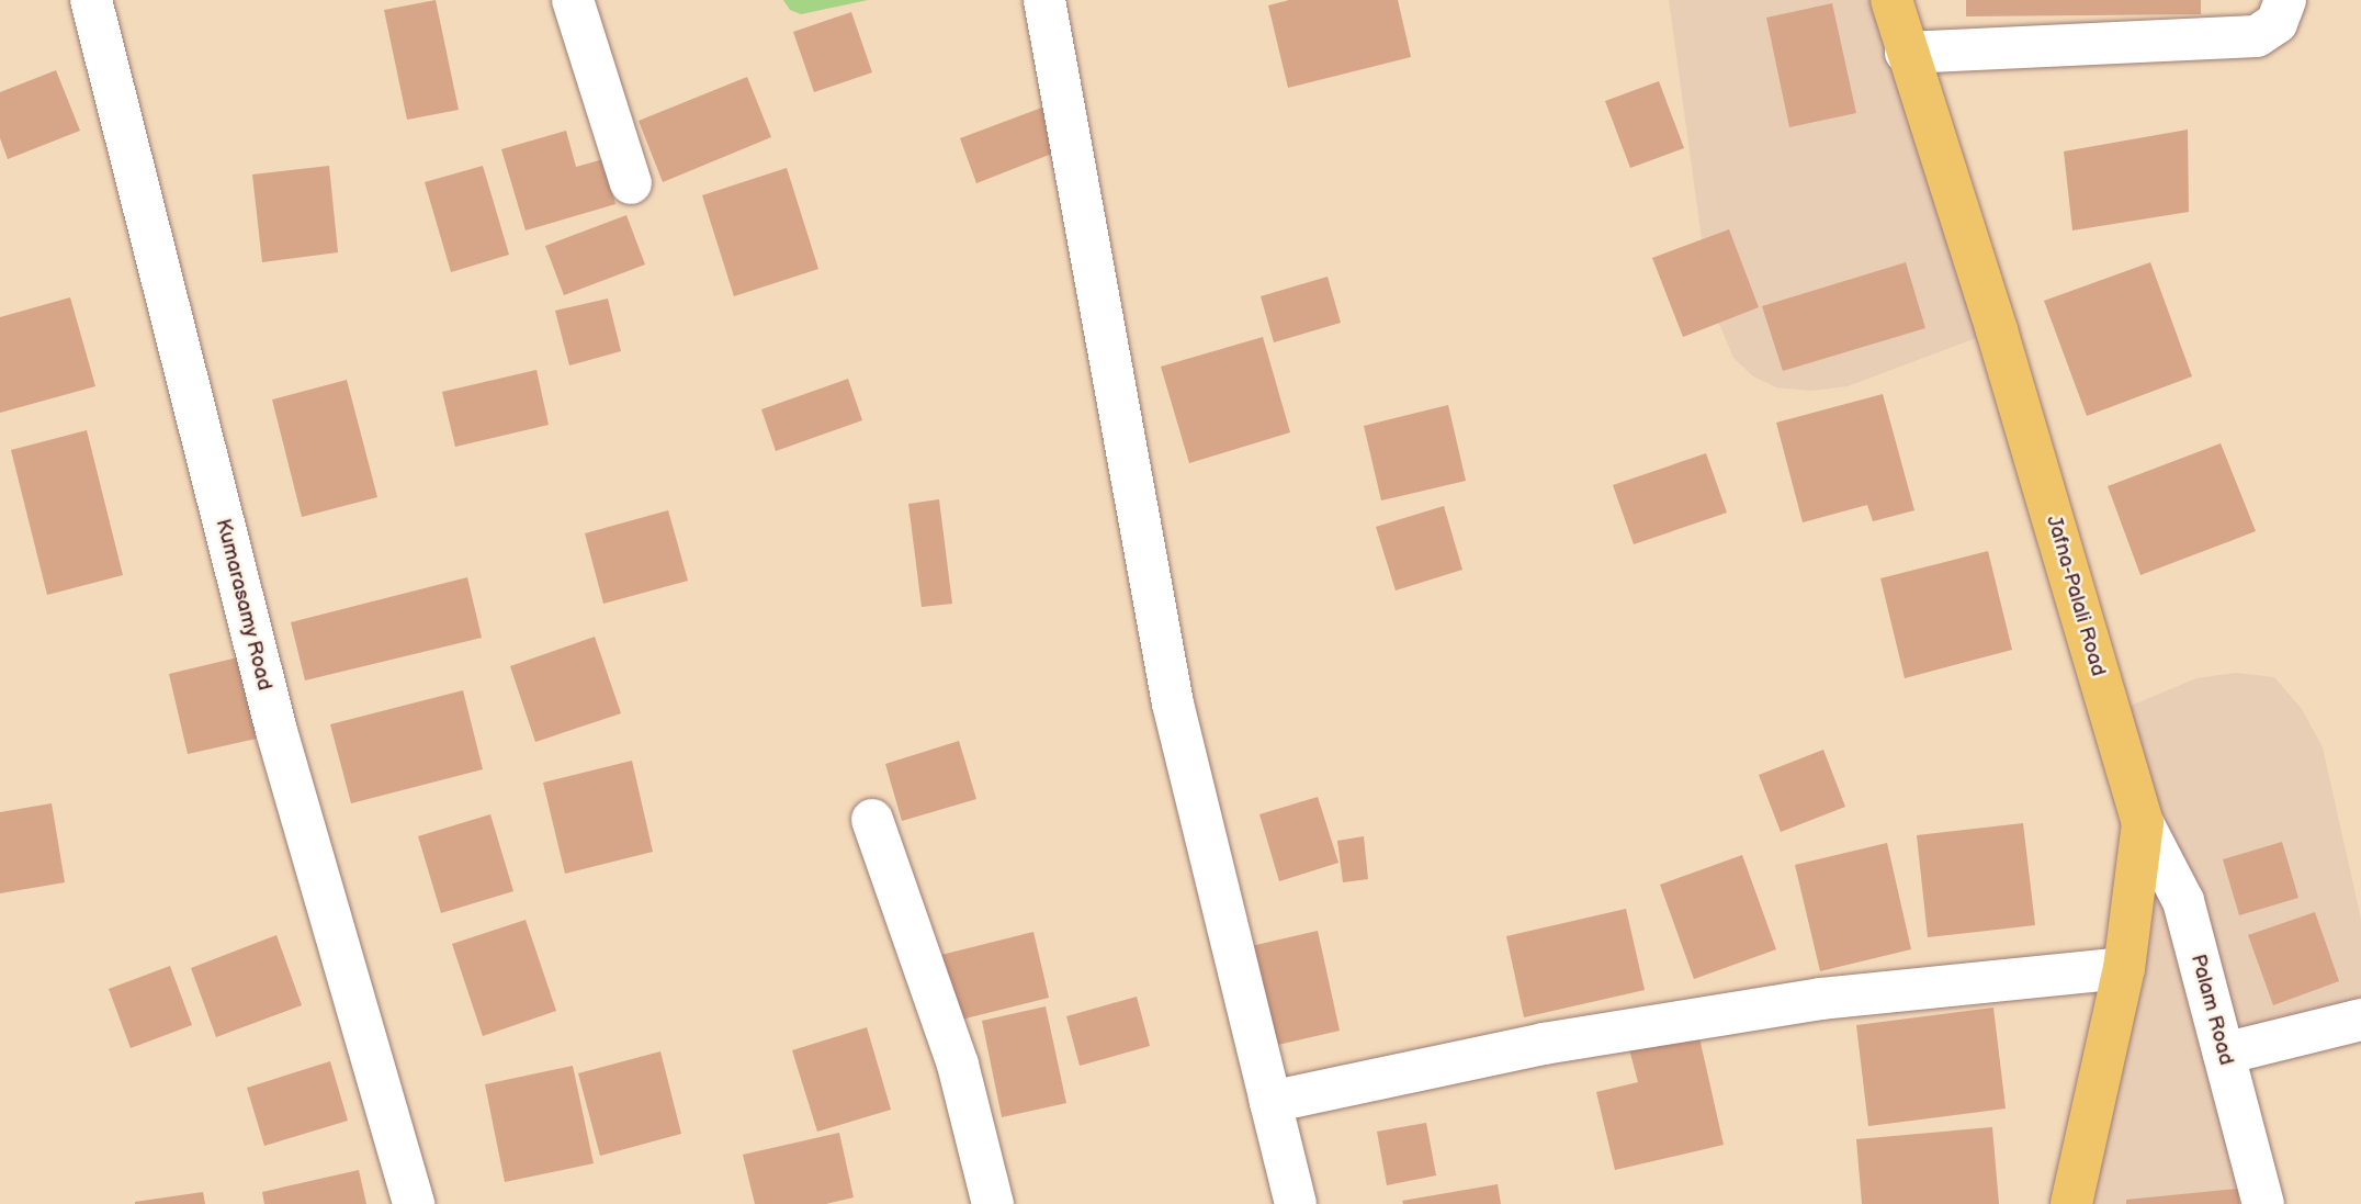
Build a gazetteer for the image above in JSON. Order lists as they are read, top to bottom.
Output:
{
  "streets": {
    "main road": ["Jafna-Palali Road"],
    "street": ["Kumarasamy Road", "Palam Road"]
  },
  "crossings": [
    ["Jafna-Palali Road", "Palam Road"]
  ]
}
